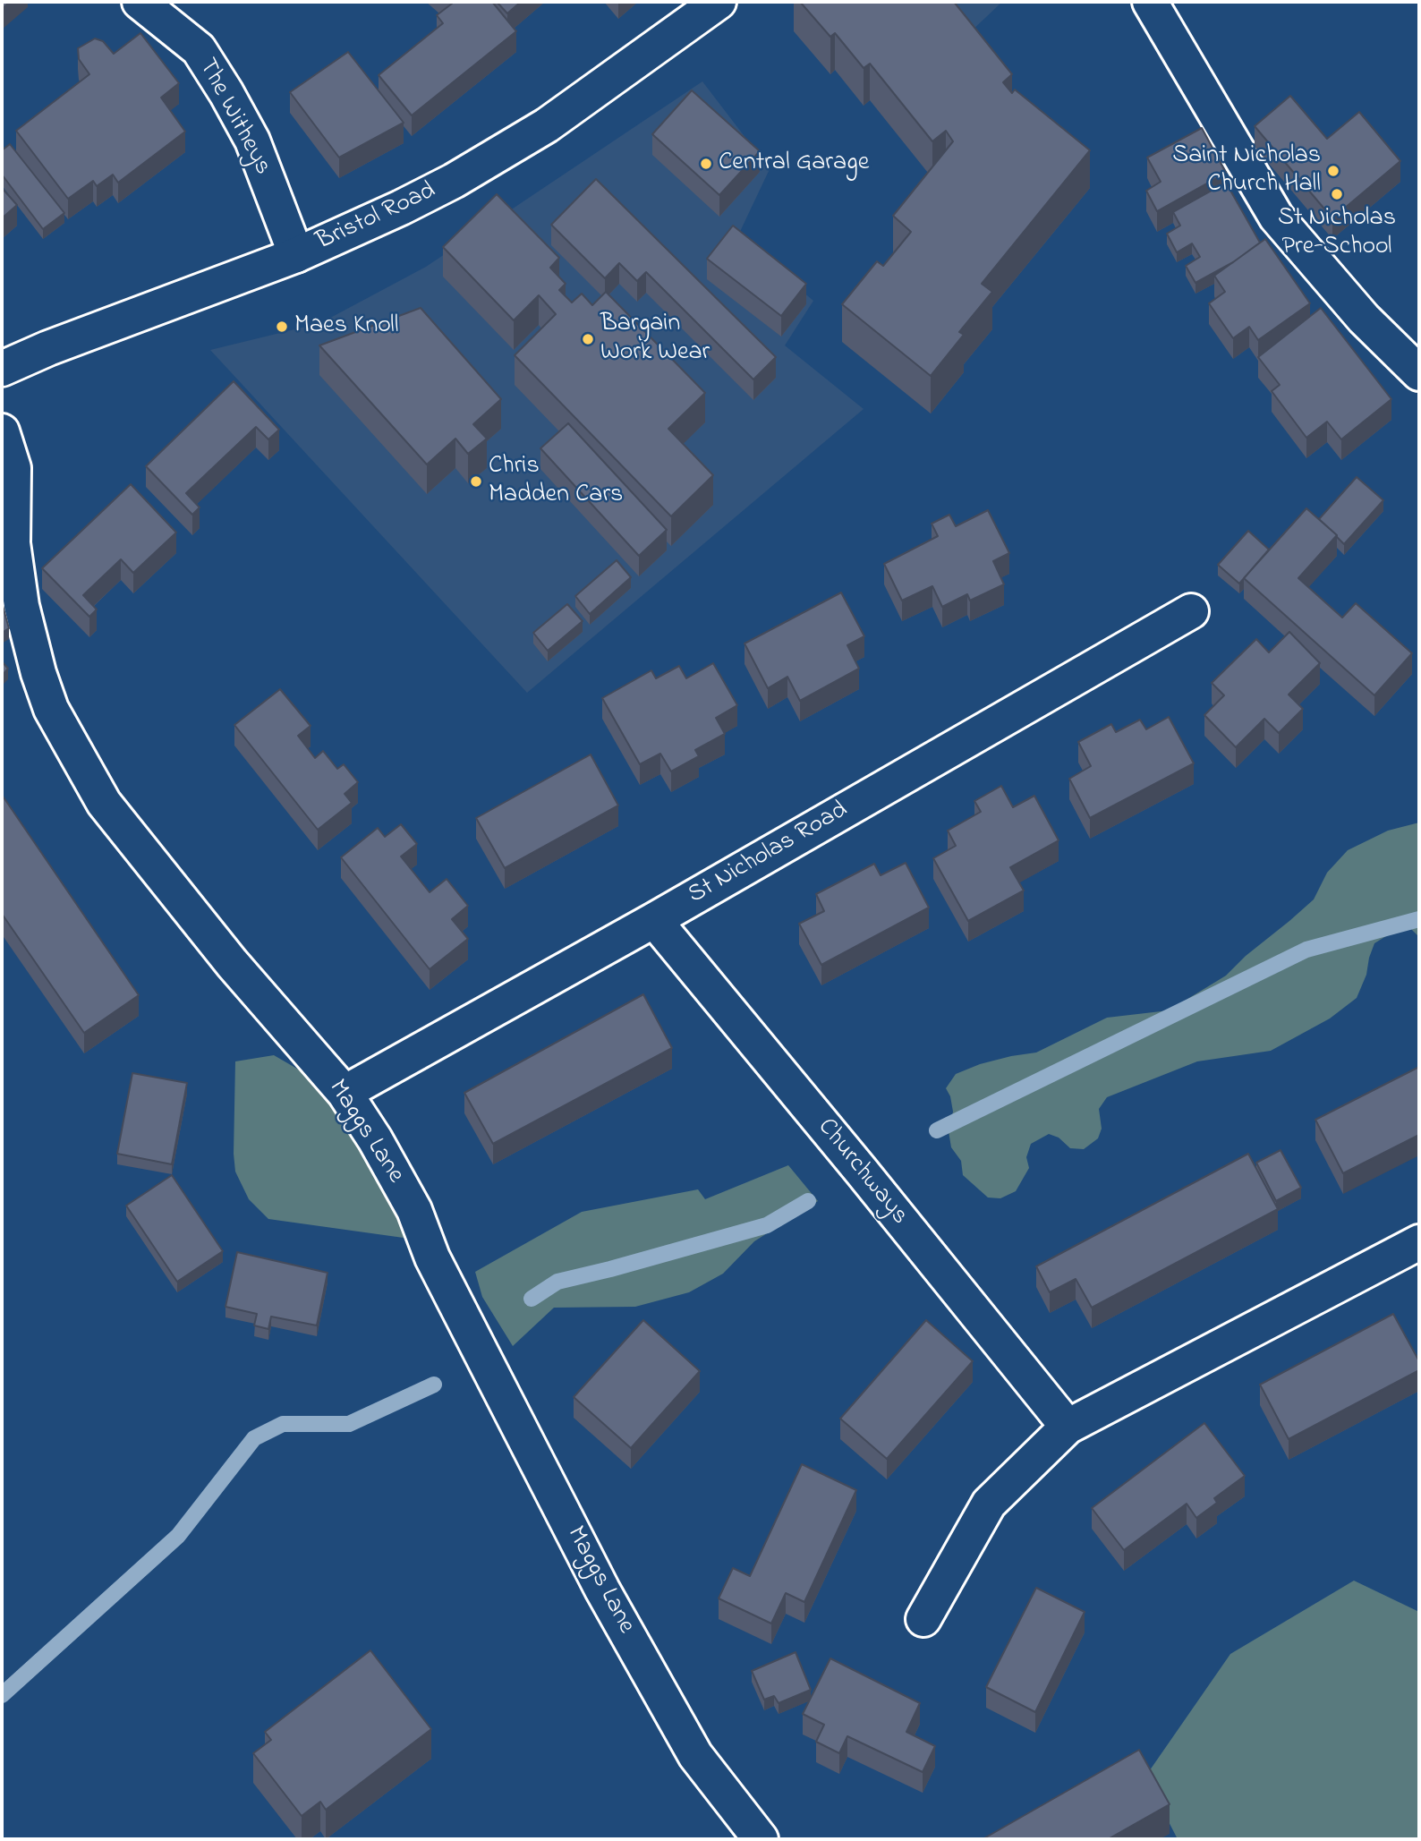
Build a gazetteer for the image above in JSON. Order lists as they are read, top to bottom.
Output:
{
  "streets": {
    "main road": [
      "The Witheys",
      "Bristol Road",
      "St Nicholas Road",
      "Maggs Lane",
      "Churchways"
    ]
  },
  "crossings": [
    ["The Witheys", "Bristol Road"],
    ["St Nicholas Road", "Maggs Lane"],
    ["St Nicholas Road", "Churchways"]
  ],
  "places": [
    "Central Garage",
    "Saint Nicholas Church Hall",
    "St Nicholas Pre-School",
    "Maes Knoll",
    "Bargain Work Wear",
    "Chris Madden Cars"
  ]
}
